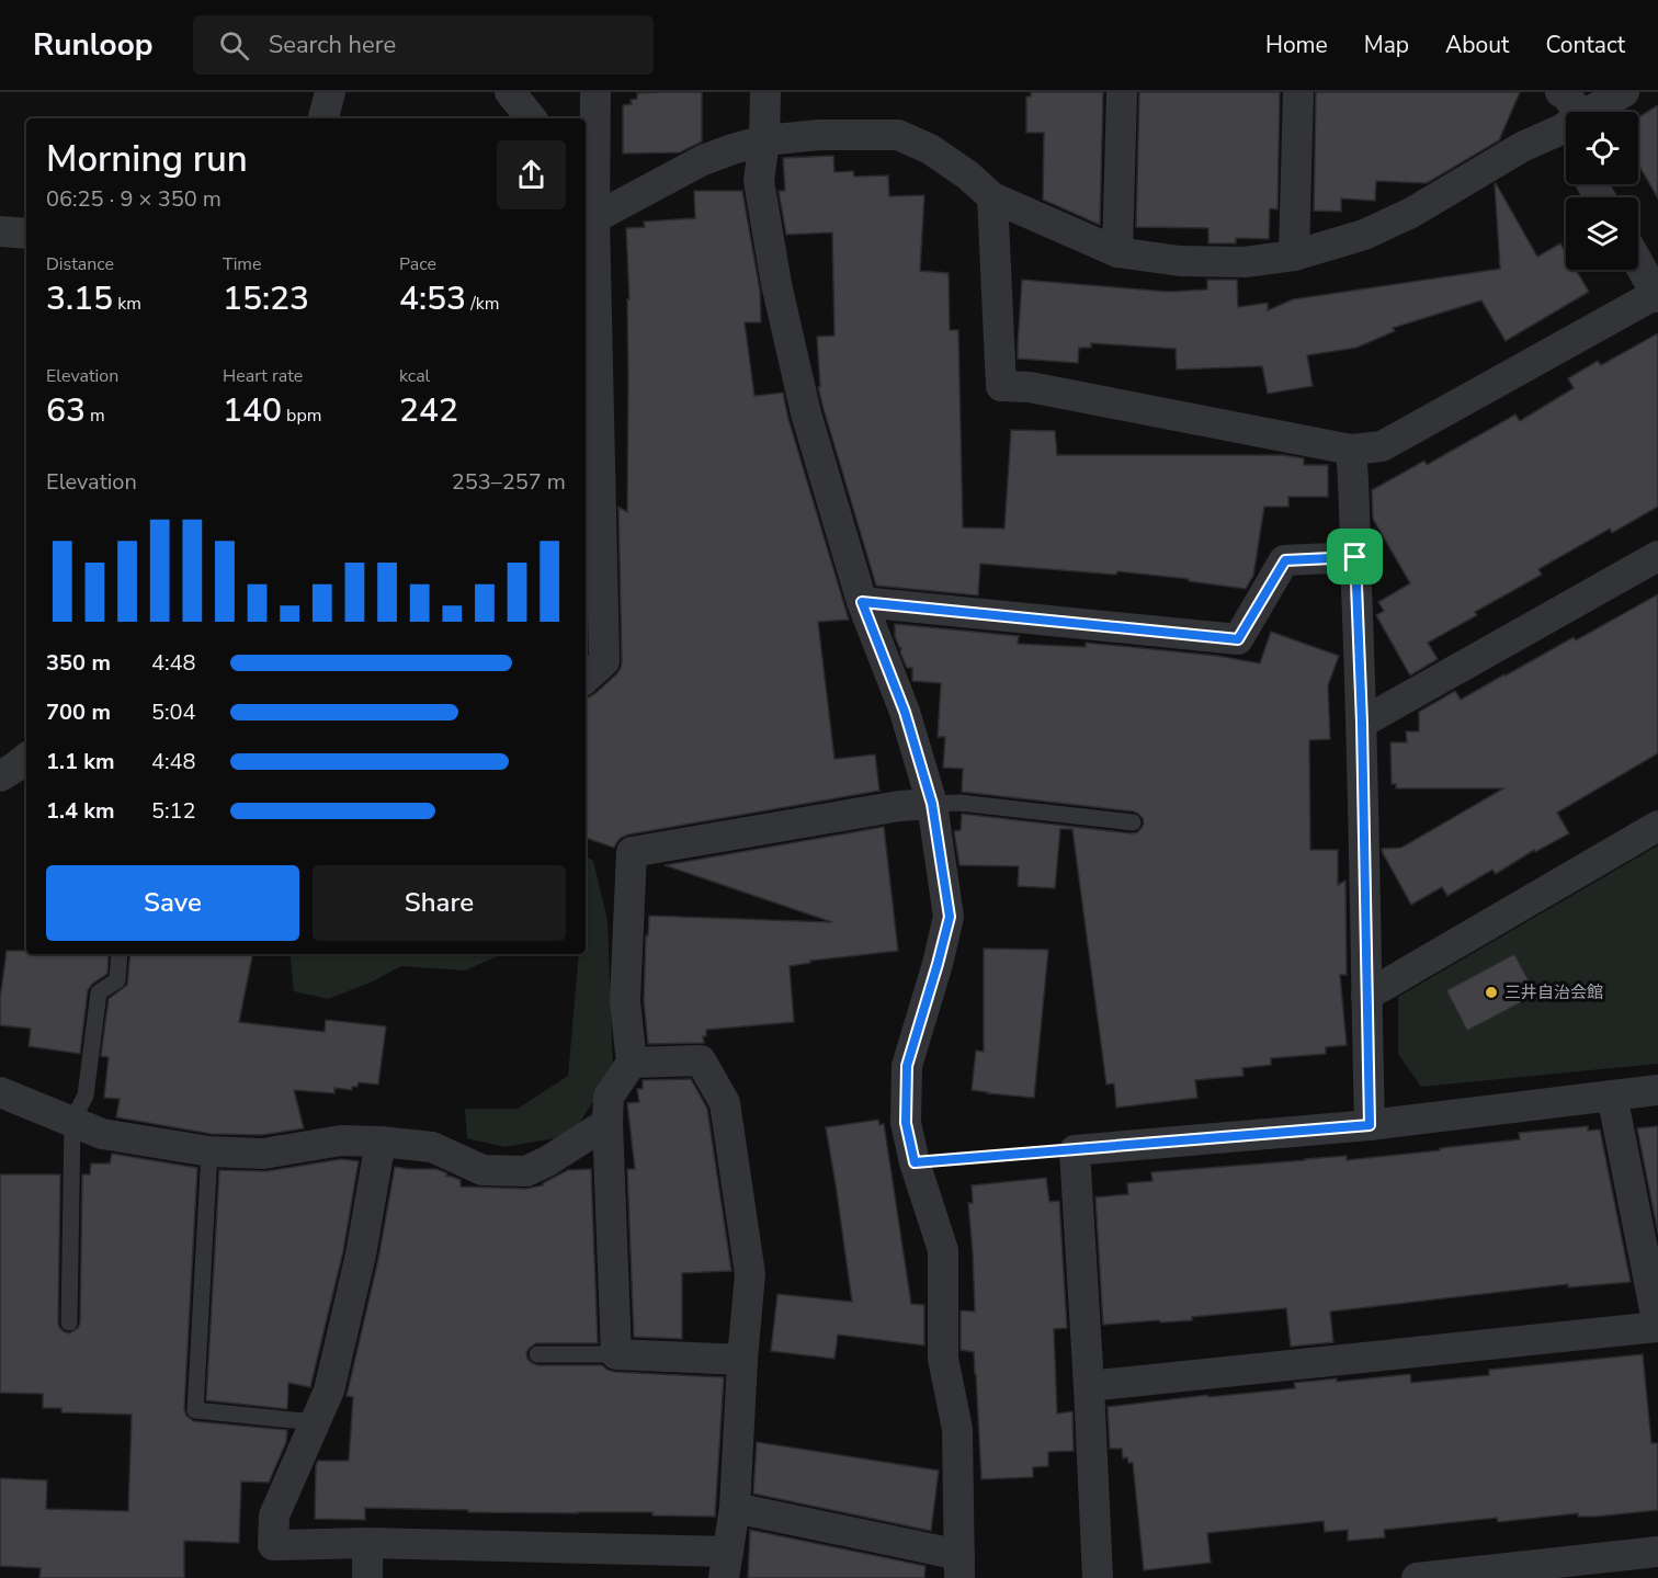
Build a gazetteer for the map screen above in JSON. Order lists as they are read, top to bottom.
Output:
{
  "places": ["三井自治会館"],
  "page": {
    "header": "Runloop",
    "search": "Search here",
    "nav": [
      "Home",
      "Map",
      "About",
      "Contact"
    ],
    "heading": ["Morning run", "06:25 · 9 × 350 m"],
    "stats": [
      ["Distance", "3.15 km"],
      ["Time", "15:23"],
      ["Pace", "4:53 /km"],
      ["Elevation", "63 m"],
      ["Heart rate", "140 bpm"],
      ["kcal", "242"]
    ],
    "chart": ["Elevation", "253–257 m"],
    "list": [
      {
        "name": "350 m",
        "note": "4:48"
      },
      {
        "name": "700 m",
        "note": "5:04"
      },
      {
        "name": "1.1 km",
        "note": "4:48"
      },
      {
        "name": "1.4 km",
        "note": "5:12"
      }
    ],
    "buttons": ["Save", "Share"]
  }
}
